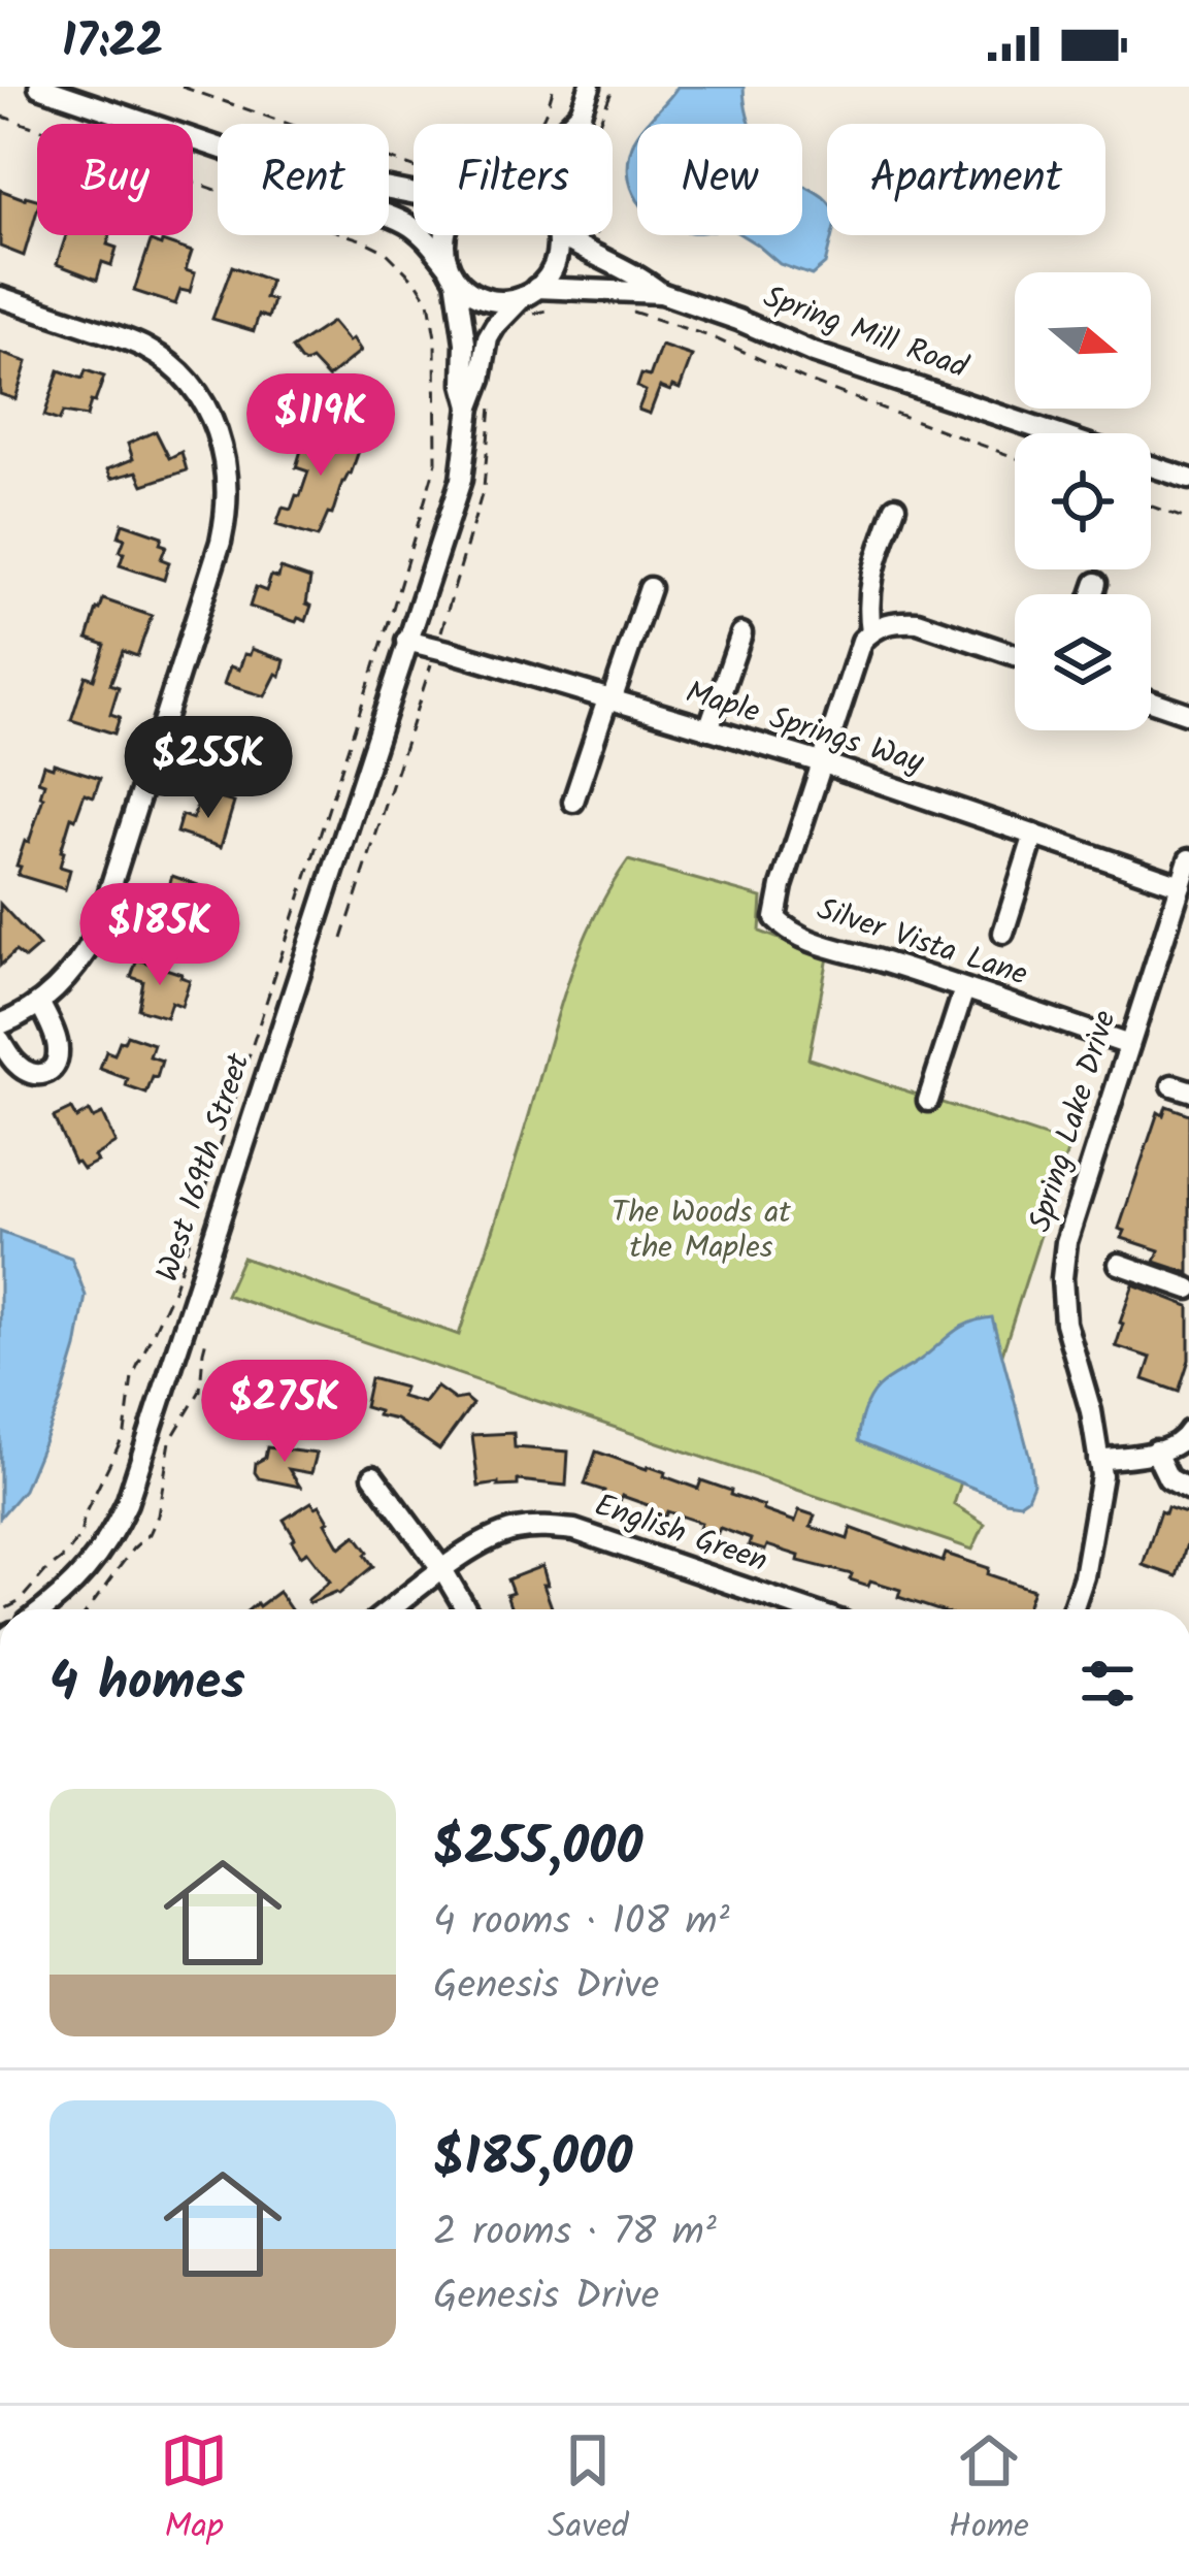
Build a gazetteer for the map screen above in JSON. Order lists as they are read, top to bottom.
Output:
{
  "streets": {
    "street": [
      "Spring Mill Road",
      "Maple Springs Way",
      "Silver Vista Lane",
      "Spring Lake Drive",
      "West 169th Street",
      "English Green"
    ]
  },
  "crossings": [
    ["Spring Mill Road", "West 169th Street"],
    ["Maple Springs Way", "Silver Vista Lane"],
    ["Maple Springs Way", "Spring Lake Drive"],
    ["Maple Springs Way", "West 169th Street"],
    ["Silver Vista Lane", "Spring Lake Drive"]
  ],
  "parks": ["The Woods at the Maples"],
  "north": "right",
  "page": {
    "status": "17:22",
    "chip": [
      "Buy",
      "Rent",
      "Filters",
      "New",
      "Apartment"
    ],
    "price": [
      "$119K",
      "$255K",
      "$185K",
      "$275K"
    ],
    "heading": "4 homes",
    "list": [
      {
        "name": "$255,000",
        "note": "4 rooms · 108 m² · Genesis Drive"
      },
      {
        "name": "$185,000",
        "note": "2 rooms · 78 m² · Genesis Drive"
      }
    ],
    "tabs": ["Map", "Saved", "Home"]
  }
}
